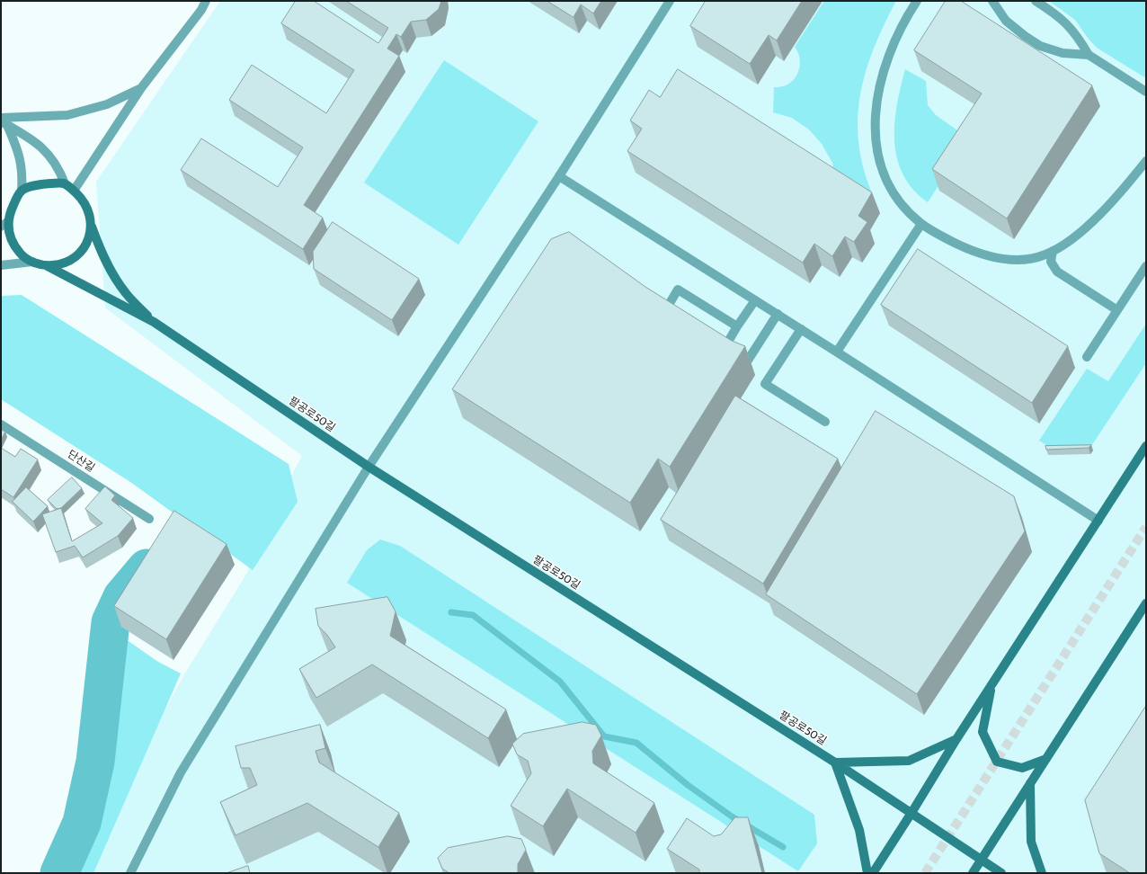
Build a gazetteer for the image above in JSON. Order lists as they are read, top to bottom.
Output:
{
  "streets": {
    "main road": ["팔공로50길"],
    "street": ["단산길"]
  }
}
